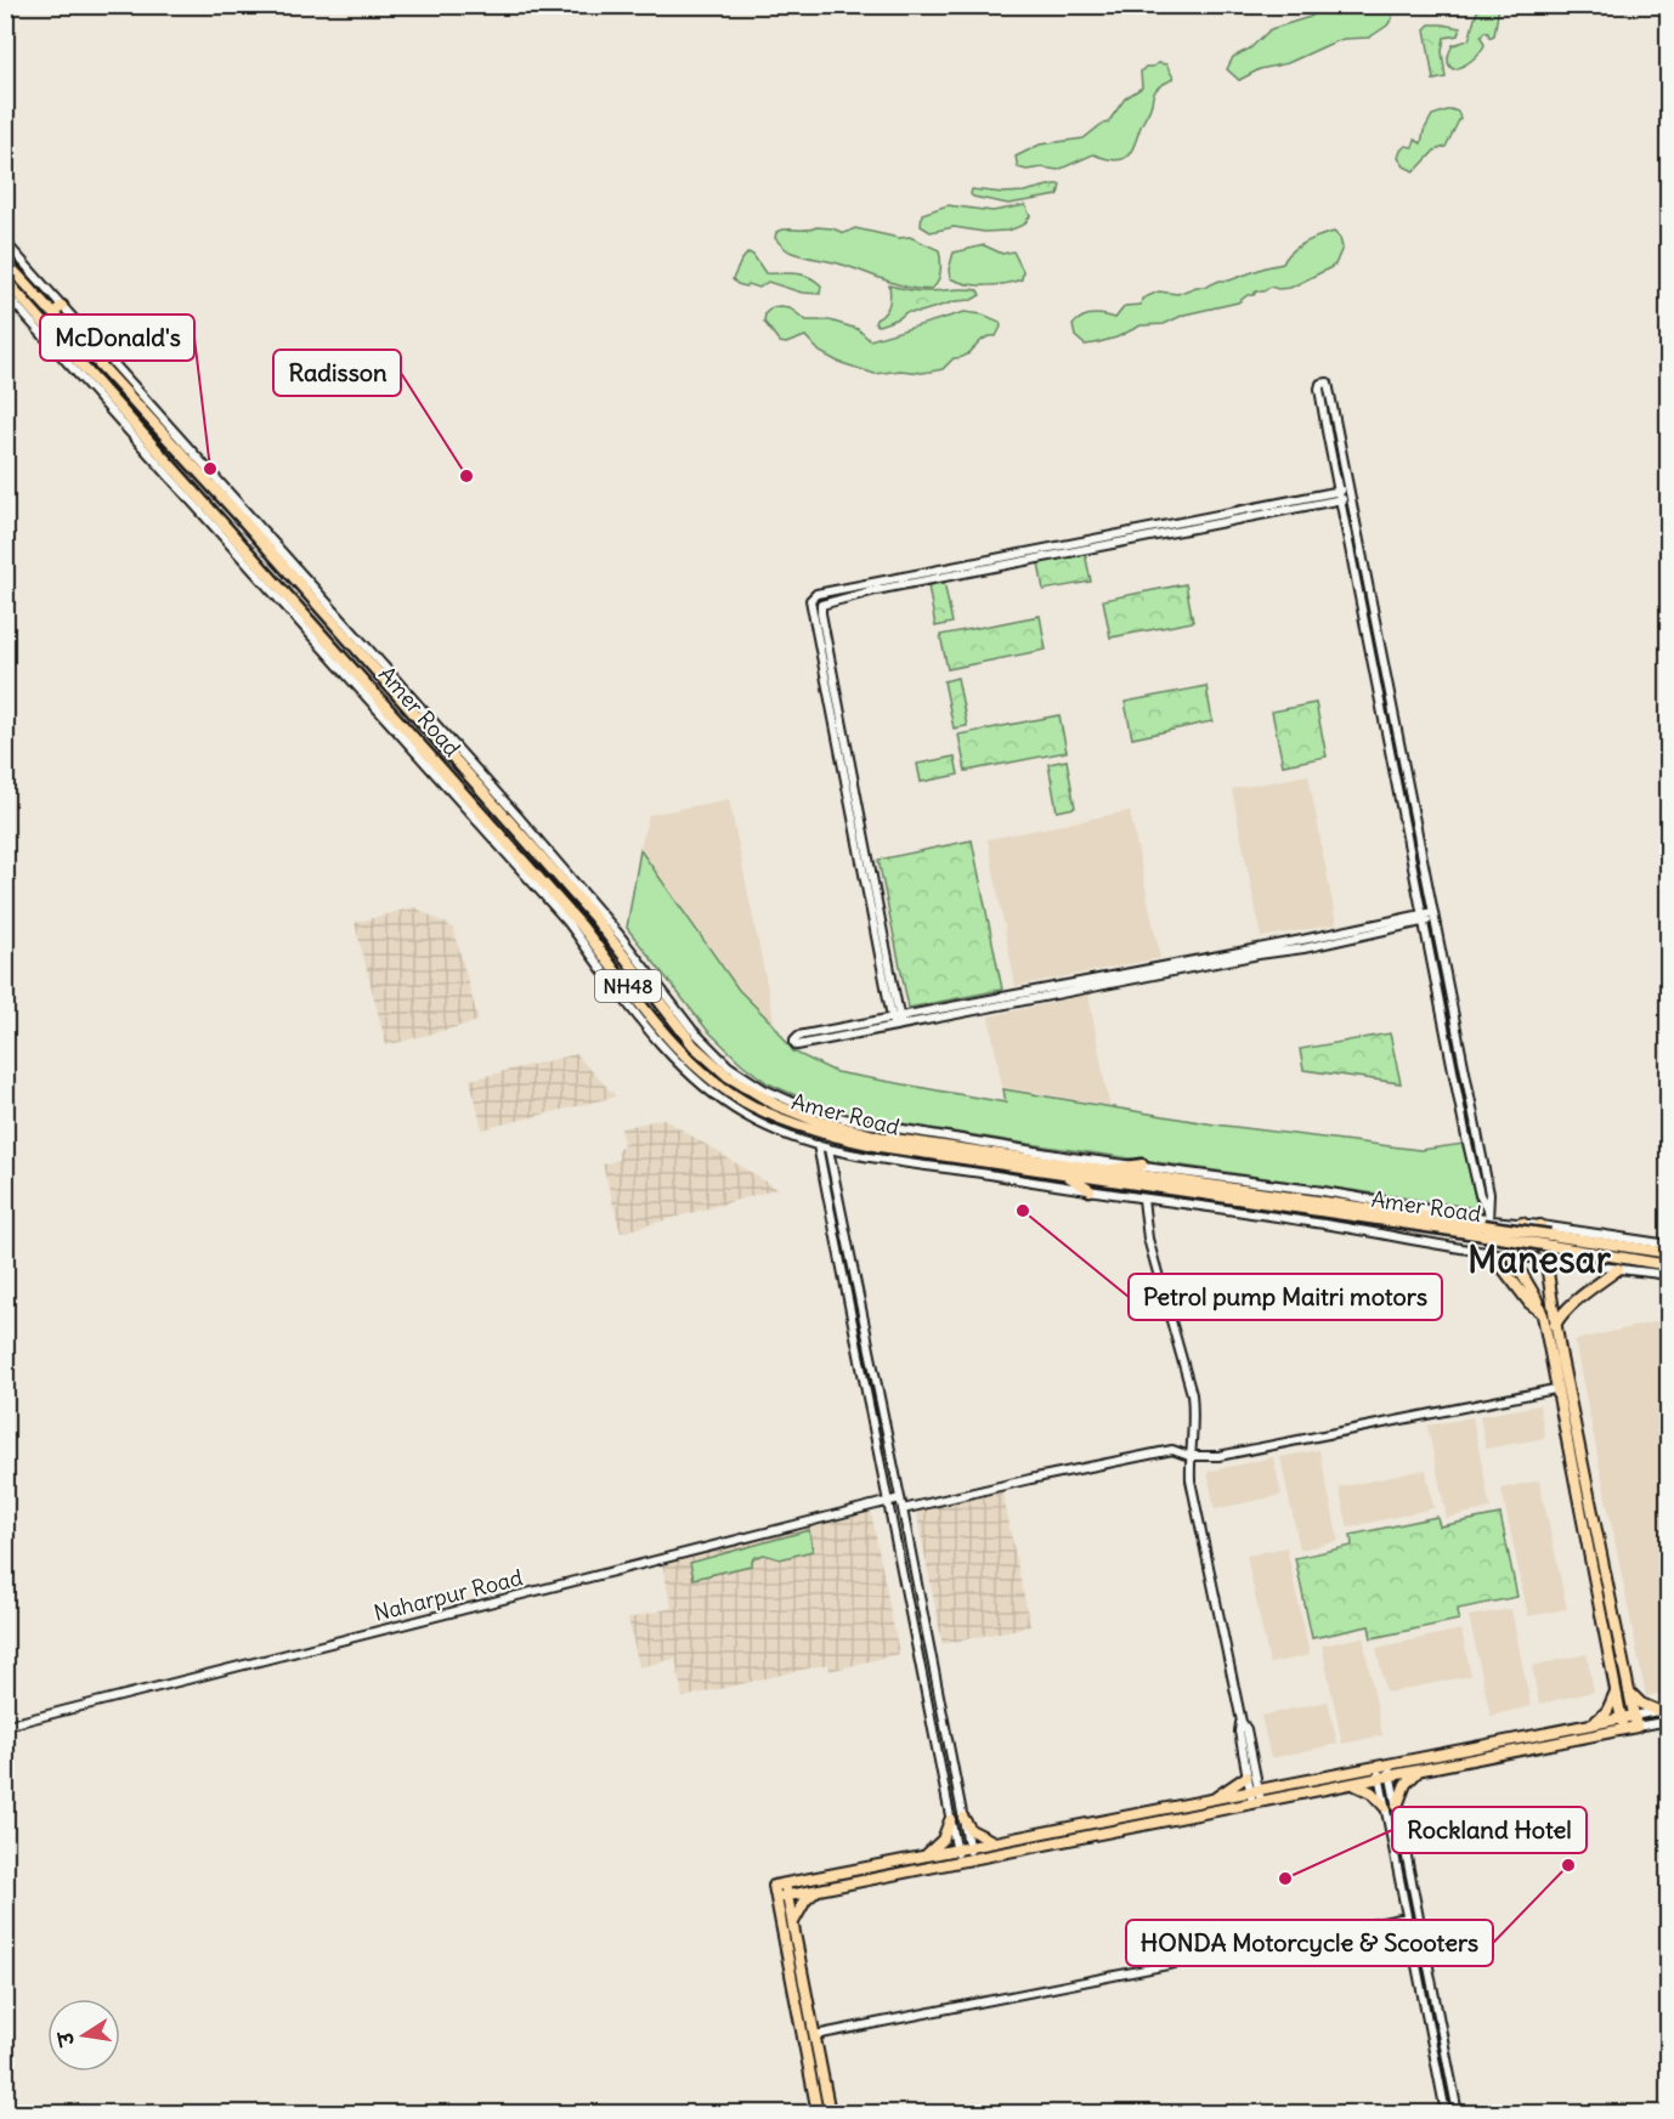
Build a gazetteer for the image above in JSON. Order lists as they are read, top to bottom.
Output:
{
  "streets": {
    "highway": ["Amer Road", "NH48"],
    "street": ["Naharpur Road"]
  },
  "crossings": [
    ["Amer Road", "NH48"]
  ],
  "districts": ["Manesar"],
  "places": [
    "McDonald's",
    "Radisson",
    "Petrol pump Maitri motors",
    "HONDA Motorcycle & Scooters",
    "Rockland Hotel"
  ],
  "north": "left"
}
